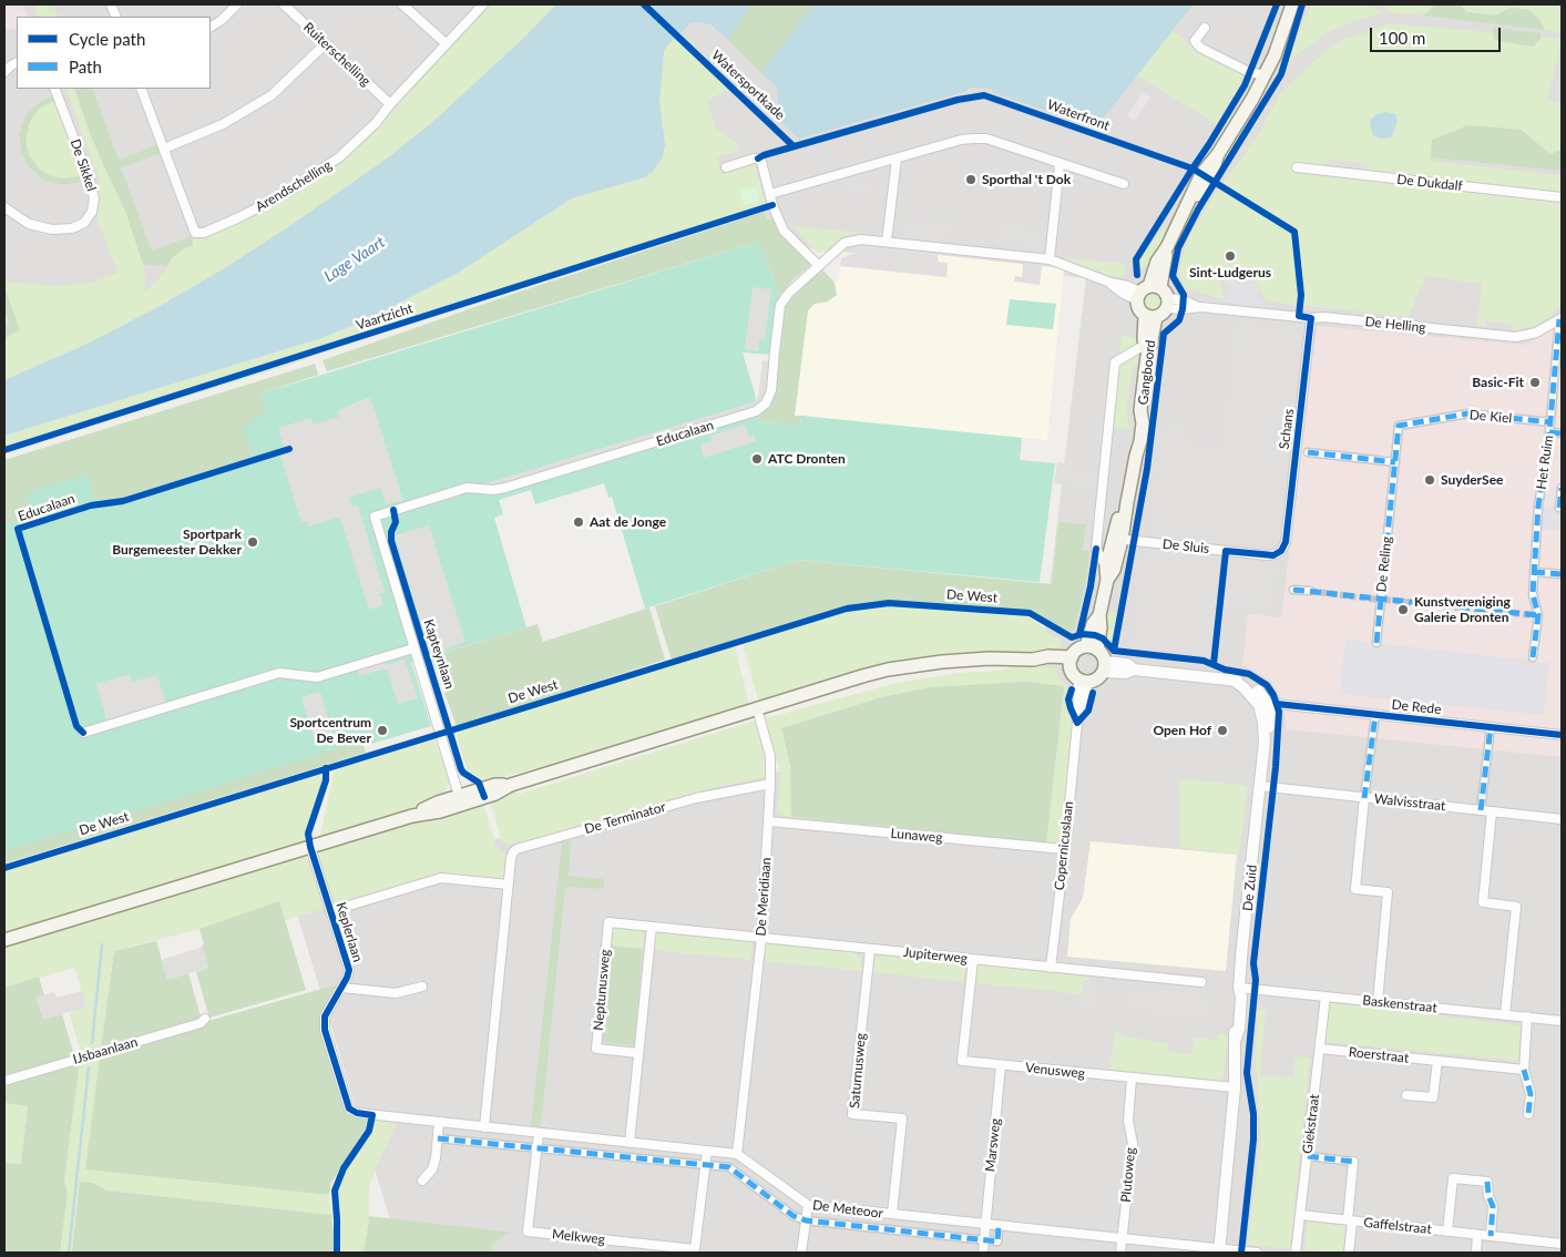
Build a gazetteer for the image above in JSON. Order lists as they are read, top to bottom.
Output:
{
  "streets": {
    "main road": ["Gangboord"],
    "street": [
      "Ruiterschelling",
      "De Sikkel",
      "De Dukdalf",
      "Arendschelling",
      "De Helling",
      "De Kiel",
      "Schans",
      "Educalaan",
      "Het Ruim",
      "De Sluis",
      "De Reling",
      "De Rede",
      "Walvisstraat",
      "De Terminator",
      "Lunaweg",
      "Copernicuslaan",
      "De Zuid",
      "De Meridiaan",
      "Keplerlaan",
      "Jupiterweg",
      "Neptunusweg",
      "Baskenstraat",
      "IJsbaanlaan",
      "Roerstraat",
      "Saturnusweg",
      "Venusweg",
      "Giekstraat",
      "Marsweg",
      "Plutoweg",
      "De Meteoor",
      "Gaffelstraat",
      "Melkweg"
    ],
    "cycle path": [
      "Watersportkade",
      "Waterfront",
      "Vaartzicht",
      "De West",
      "Kapteynlaan"
    ]
  },
  "crossings": [
    ["Ruiterschelling", "Arendschelling"],
    ["De Helling", "Gangboord"],
    ["De Helling", "Schans"],
    ["De Helling", "Educalaan"],
    ["De Helling", "Het Ruim"],
    ["Gangboord", "Educalaan"],
    ["Gangboord", "De Sluis"],
    ["Gangboord", "Copernicuslaan"],
    ["De Kiel", "Het Ruim"],
    ["De Kiel", "De Reling"],
    ["Schans", "De Sluis"],
    ["De Rede", "De Zuid"],
    ["Walvisstraat", "De Zuid"],
    ["De Terminator", "De Meridiaan"],
    ["De Terminator", "Keplerlaan"],
    ["Lunaweg", "Copernicuslaan"],
    ["Lunaweg", "De Meridiaan"],
    ["Copernicuslaan", "Jupiterweg"],
    ["De Zuid", "Baskenstraat"],
    ["De Zuid", "Venusweg"],
    ["De Zuid", "De Meteoor"],
    ["De Meridiaan", "Jupiterweg"],
    ["De Meridiaan", "De Meteoor"],
    ["Keplerlaan", "De Meteoor"],
    ["Jupiterweg", "Neptunusweg"],
    ["Jupiterweg", "Saturnusweg"],
    ["Jupiterweg", "Venusweg"],
    ["Baskenstraat", "Giekstraat"],
    ["Roerstraat", "Giekstraat"],
    ["Saturnusweg", "De Meteoor"],
    ["Venusweg", "Marsweg"],
    ["Venusweg", "Plutoweg"],
    ["Giekstraat", "Gaffelstraat"],
    ["Marsweg", "De Meteoor"],
    ["Plutoweg", "De Meteoor"],
    ["De Meteoor", "Melkweg"]
  ],
  "water": ["Lage Vaart"],
  "places": [
    "Sporthal 't Dok",
    "Sint-Ludgerus",
    "Basic-Fit",
    "ATC Dronten",
    "SuyderSee",
    "Aat de Jonge",
    "Sportpark Burgemeester Dekker",
    "Kunstvereniging Galerie Dronten",
    "Sportcentrum De Bever",
    "Open Hof"
  ],
  "legend": ["Cycle path", "Path"],
  "scale_bar": "100 m"
}
